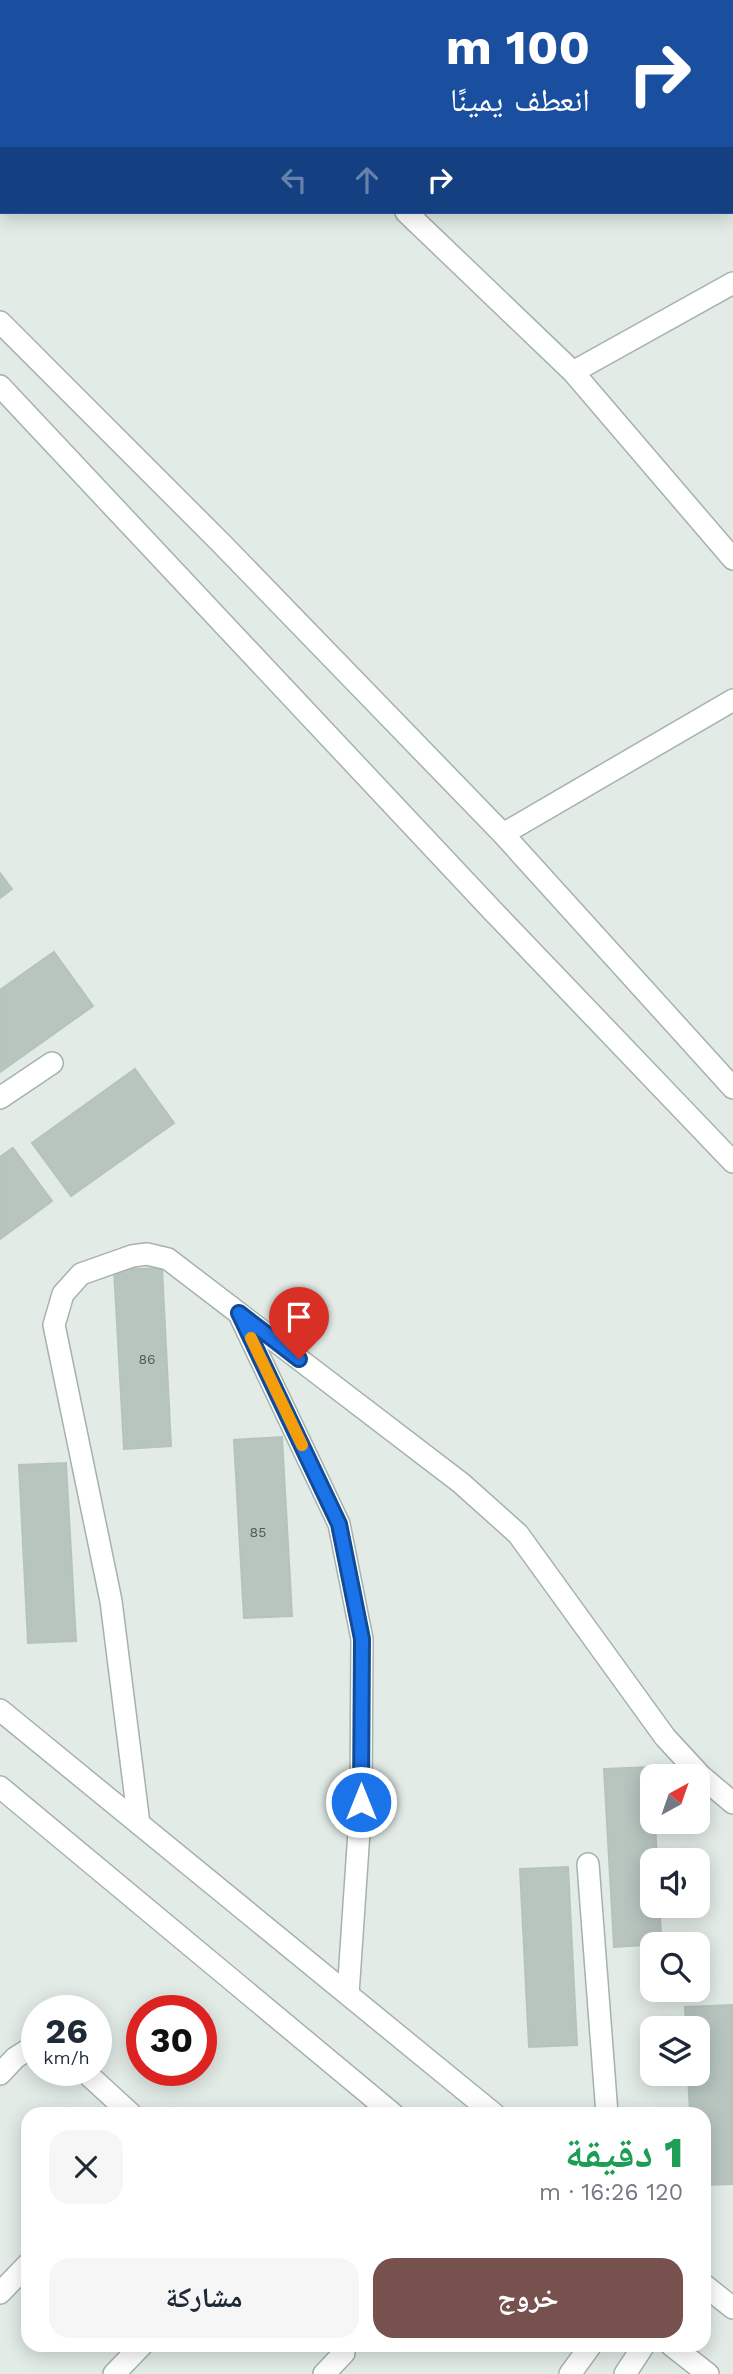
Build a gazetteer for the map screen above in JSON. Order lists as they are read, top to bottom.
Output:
{
  "house_numbers": ["86", "85"],
  "north": "top right",
  "page": {
    "turn": ["100 m", "انعطف يمينًا"],
    "speed": "26 km/h",
    "limit": "30",
    "heading": ["1 دقيقة", "120 m · 16:26"],
    "buttons": ["خروج", "مشاركة"]
  }
}
